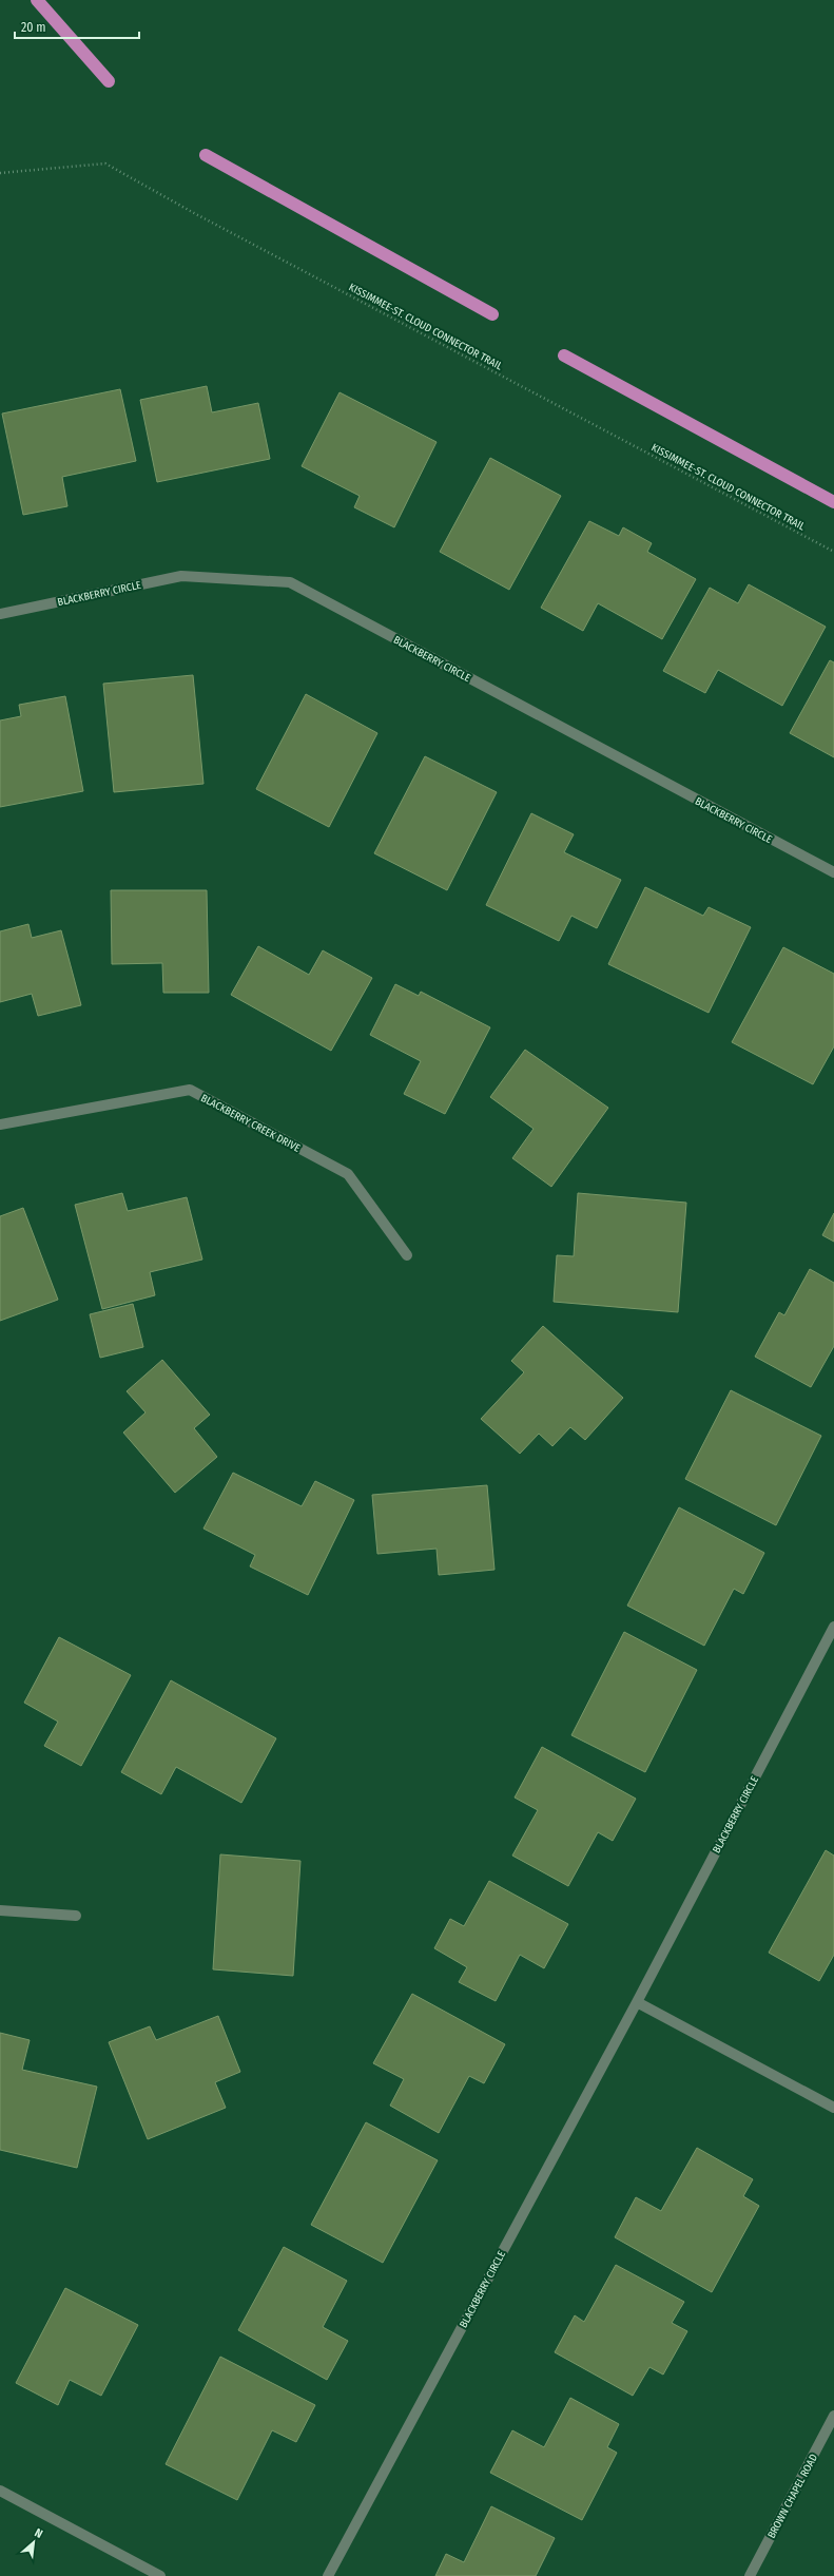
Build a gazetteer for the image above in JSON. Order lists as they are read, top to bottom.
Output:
{
  "streets": {
    "street": ["BLACKBERRY CIRCLE", "BLACKBERRY CREEK DRIVE", "BROWN CHAPEL ROAD"],
    "path": ["KISSIMMEE-ST. CLOUD CONNECTOR TRAIL"]
  },
  "scale_bar": "20 m",
  "north": "top right"
}
